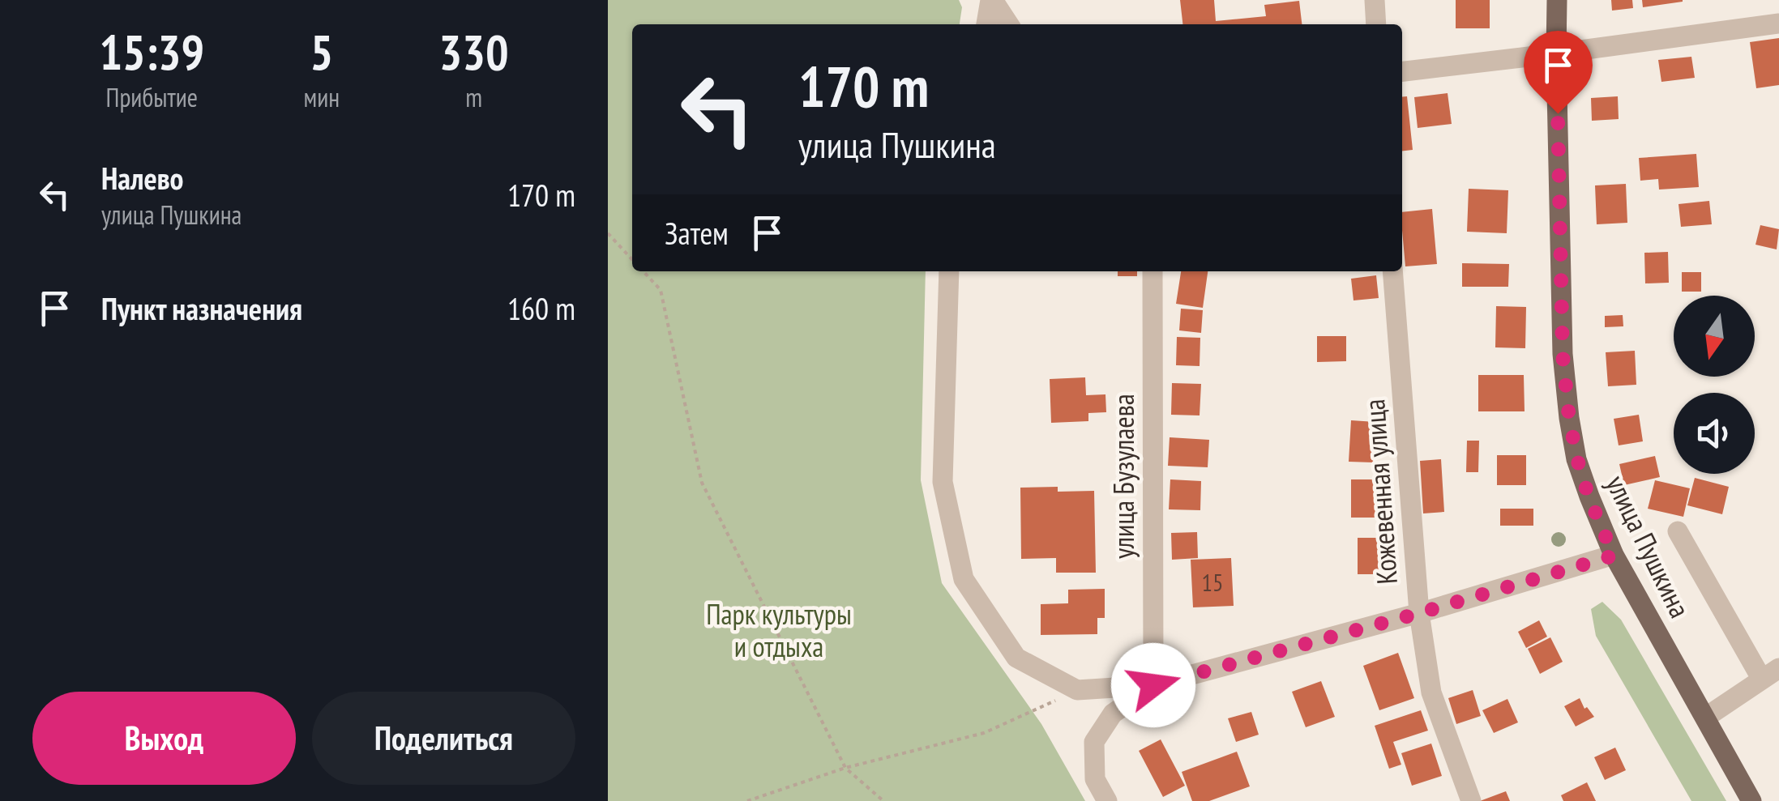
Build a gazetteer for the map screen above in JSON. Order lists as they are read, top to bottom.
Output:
{
  "streets": {
    "main road": ["улица Пушкина"],
    "street": ["улица Бузулаева", "Кожевенная улица"]
  },
  "parks": ["Парк культуры и отдыха"],
  "house_numbers": ["15"],
  "north": "bottom",
  "page": {
    "eta": [
      "15:39",
      "Прибытие",
      "5",
      "мин",
      "330",
      "m"
    ],
    "turn": ["170 m", "улица Пушкина"],
    "list": [
      {
        "name": "Налево",
        "note": "улица Пушкина",
        "value": "170 m"
      },
      {
        "name": "Пункт назначения",
        "value": "160 m"
      }
    ],
    "then": "Затем",
    "buttons": ["Выход", "Поделиться"]
  }
}
